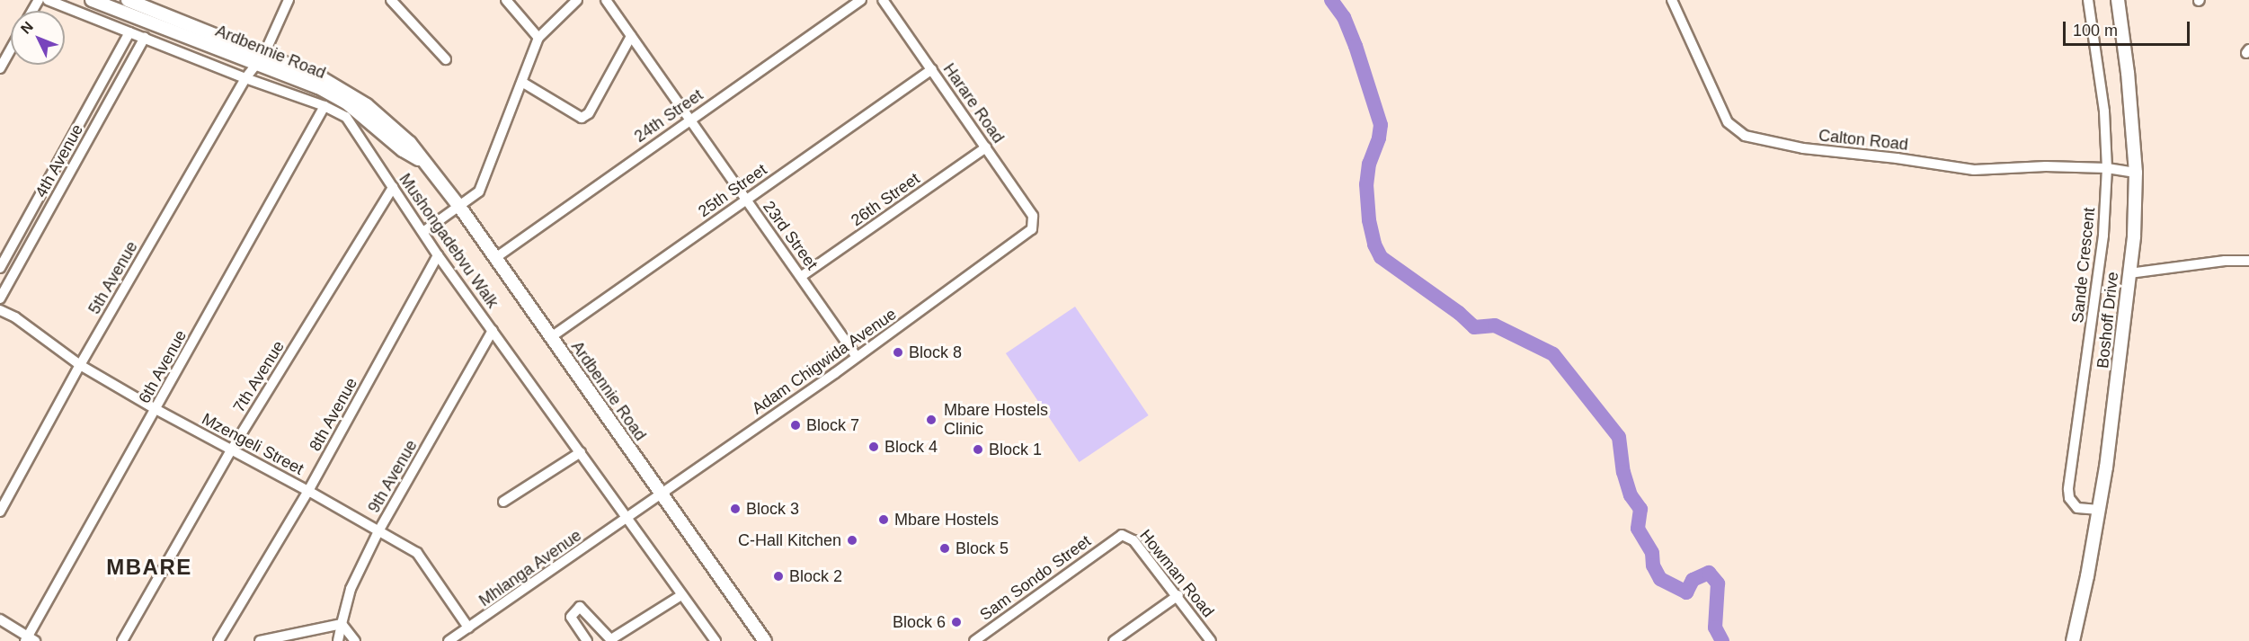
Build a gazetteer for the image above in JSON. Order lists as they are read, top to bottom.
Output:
{
  "streets": {
    "main road": ["Ardbennie Road", "Boshoff Drive"],
    "street": [
      "Harare Road",
      "24th Street",
      "Calton Road",
      "4th Avenue",
      "25th Street",
      "26th Street",
      "23rd Street",
      "Mushongadebvu Walk",
      "Sande Crescent",
      "5th Avenue",
      "Adam Chigwida Avenue",
      "6th Avenue",
      "7th Avenue",
      "8th Avenue",
      "Mzengeli Street",
      "9th Avenue",
      "Mhlanga Avenue",
      "Howman Road",
      "Sam Sondo Street"
    ]
  },
  "crossings": [
    ["Ardbennie Road", "24th Street"],
    ["Ardbennie Road", "25th Street"],
    ["Ardbennie Road", "5th Avenue"],
    ["Ardbennie Road", "Adam Chigwida Avenue"],
    ["Harare Road", "25th Street"],
    ["Harare Road", "26th Street"],
    ["Harare Road", "Adam Chigwida Avenue"],
    ["24th Street", "23rd Street"],
    ["Calton Road", "Sande Crescent"],
    ["Calton Road", "Boshoff Drive"],
    ["4th Avenue", "Mushongadebvu Walk"],
    ["25th Street", "23rd Street"],
    ["26th Street", "23rd Street"],
    ["23rd Street", "Adam Chigwida Avenue"],
    ["Mushongadebvu Walk", "5th Avenue"],
    ["Mushongadebvu Walk", "Adam Chigwida Avenue"],
    ["Mushongadebvu Walk", "6th Avenue"],
    ["Mushongadebvu Walk", "7th Avenue"],
    ["Mushongadebvu Walk", "8th Avenue"],
    ["Mushongadebvu Walk", "9th Avenue"],
    ["Mushongadebvu Walk", "Mhlanga Avenue"],
    ["Sande Crescent", "Boshoff Drive"],
    ["5th Avenue", "Mzengeli Street"],
    ["Adam Chigwida Avenue", "Mhlanga Avenue"],
    ["6th Avenue", "Mzengeli Street"],
    ["7th Avenue", "Mzengeli Street"],
    ["8th Avenue", "Mzengeli Street"],
    ["Mzengeli Street", "9th Avenue"],
    ["Mzengeli Street", "Mhlanga Avenue"],
    ["Howman Road", "Sam Sondo Street"]
  ],
  "districts": ["MBARE"],
  "places": [
    "Block 8",
    "Mbare Hostels Clinic",
    "Block 7",
    "Block 4",
    "Block 1",
    "Block 3",
    "Mbare Hostels",
    "C-Hall Kitchen",
    "Block 5",
    "Block 2",
    "Block 6"
  ],
  "scale_bar": "100 m",
  "north": "top left"
}
